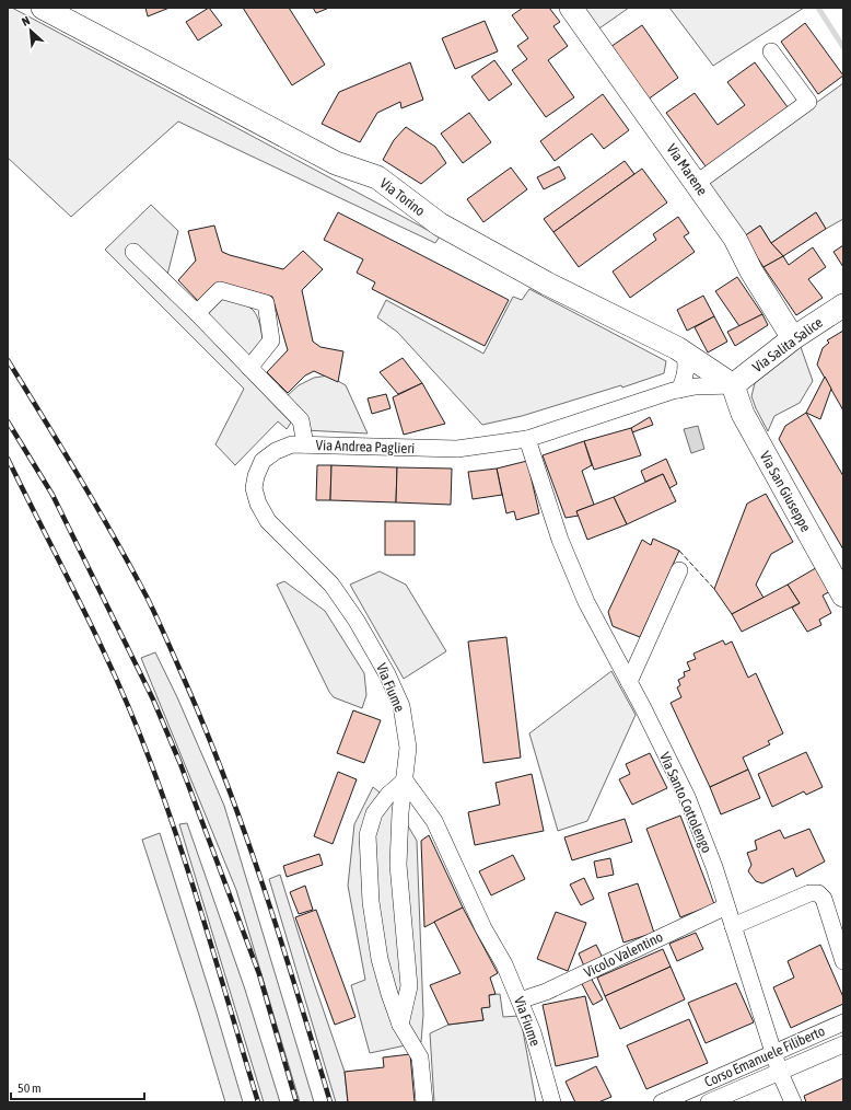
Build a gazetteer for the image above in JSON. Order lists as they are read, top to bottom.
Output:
{
  "streets": {
    "street": [
      "Via Marene",
      "Via Torino",
      "Via Salita Salice",
      "Via Andrea Paglieri",
      "Via San Giuseppe",
      "Via Fiume",
      "Via Santo Cottolengo",
      "Vicolo Valentino",
      "Corso Emanuele Filiberto"
    ]
  },
  "crossings": [
    ["Via Marene", "Via Salita Salice"],
    ["Via Torino", "Via Salita Salice"],
    ["Via Torino", "Via Andrea Paglieri"],
    ["Via Torino", "Via San Giuseppe"],
    ["Via Salita Salice", "Via Andrea Paglieri"],
    ["Via Salita Salice", "Via San Giuseppe"],
    ["Via Andrea Paglieri", "Via San Giuseppe"],
    ["Via Andrea Paglieri", "Via Fiume"],
    ["Via Andrea Paglieri", "Via Santo Cottolengo"],
    ["Via Fiume", "Vicolo Valentino"],
    ["Via Santo Cottolengo", "Vicolo Valentino"],
    ["Via Santo Cottolengo", "Corso Emanuele Filiberto"]
  ],
  "scale_bar": "50 m",
  "north": "top left"
}
